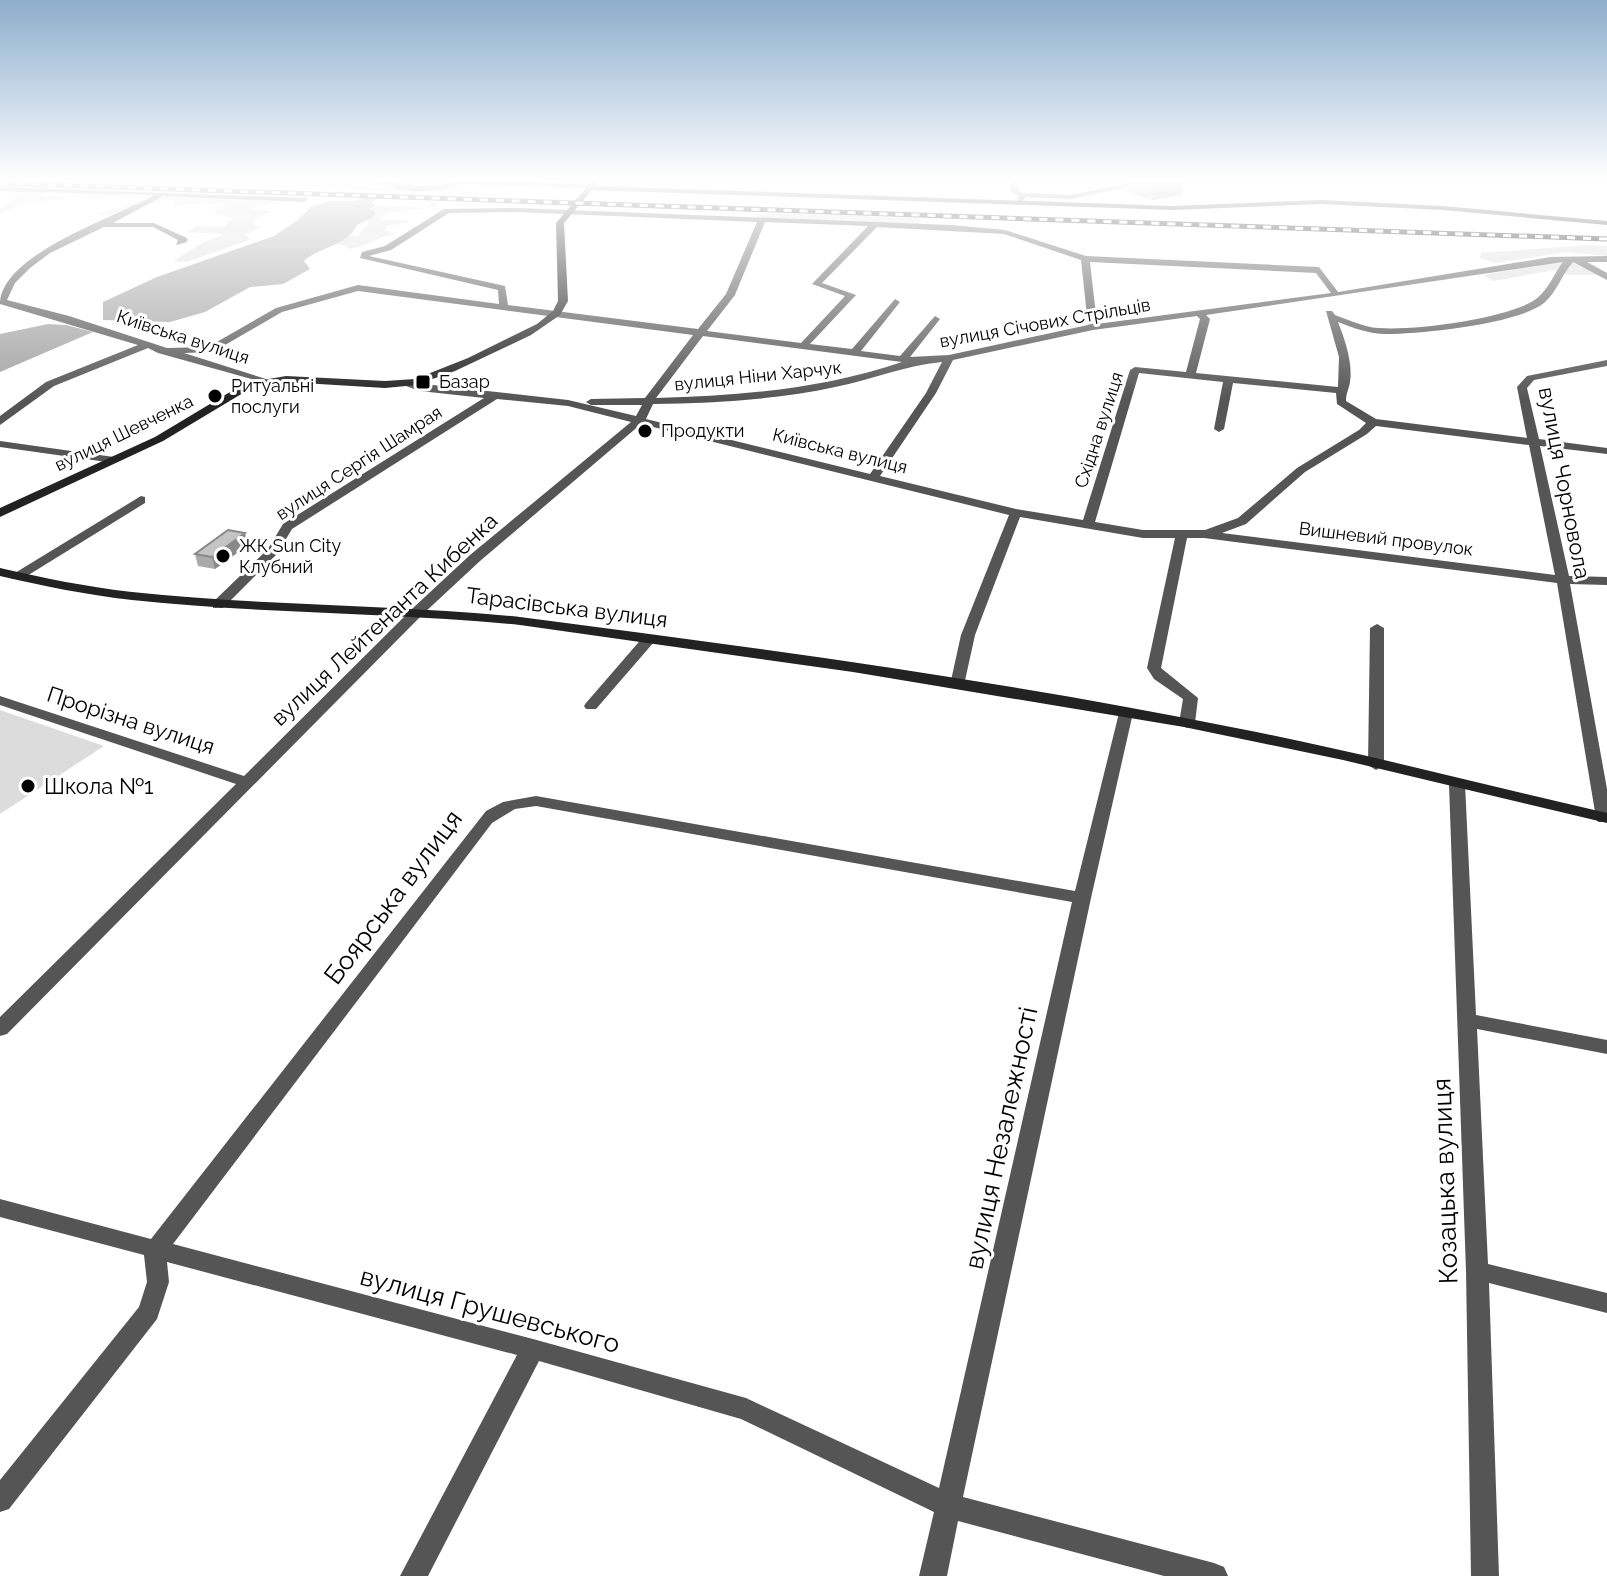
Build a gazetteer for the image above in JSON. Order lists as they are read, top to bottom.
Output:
{
  "streets": {
    "street": [
      "вулиця Січових Стрільців",
      "Київська вулиця",
      "вулиця Ніни Харчук",
      "Східна вулиця",
      "вулиця Шевченка",
      "вулиця Сергія Шамрая",
      "вулиця Чорновола",
      "Вишневий провулок",
      "Тарасівська вулиця",
      "вулиця Лейтенанта Кибенка",
      "Прорізна вулиця",
      "Боярська вулиця",
      "вулиця Незалежності",
      "Козацька вулиця",
      "вулиця Грушевського"
    ]
  },
  "crossings": [
    ["вулиця Січових Стрільців", "вулиця Ніни Харчук"],
    ["вулиця Січових Стрільців", "вулиця Лейтенанта Кибенка"],
    ["Київська вулиця", "вулиця Ніни Харчук"],
    ["Київська вулиця", "Східна вулиця"],
    ["Київська вулиця", "вулиця Шевченка"],
    ["Київська вулиця", "вулиця Сергія Шамрая"],
    ["Київська вулиця", "Вишневий провулок"],
    ["Київська вулиця", "вулиця Лейтенанта Кибенка"],
    ["вулиця Ніни Харчук", "вулиця Лейтенанта Кибенка"],
    ["вулиця Сергія Шамрая", "Тарасівська вулиця"],
    ["вулиця Чорновола", "Вишневий провулок"],
    ["вулиця Чорновола", "Тарасівська вулиця"],
    ["Тарасівська вулиця", "вулиця Лейтенанта Кибенка"],
    ["Тарасівська вулиця", "вулиця Незалежності"],
    ["Тарасівська вулиця", "Козацька вулиця"],
    ["вулиця Лейтенанта Кибенка", "Прорізна вулиця"],
    ["Боярська вулиця", "вулиця Незалежності"],
    ["Боярська вулиця", "вулиця Грушевського"],
    ["вулиця Незалежності", "вулиця Грушевського"]
  ],
  "places": {
    "transit": ["Базар"],
    "other": [
      "Ритуальні послуги",
      "Продукти",
      "ЖК Sun City Клубний",
      "Школа №1"
    ]
  }
}
